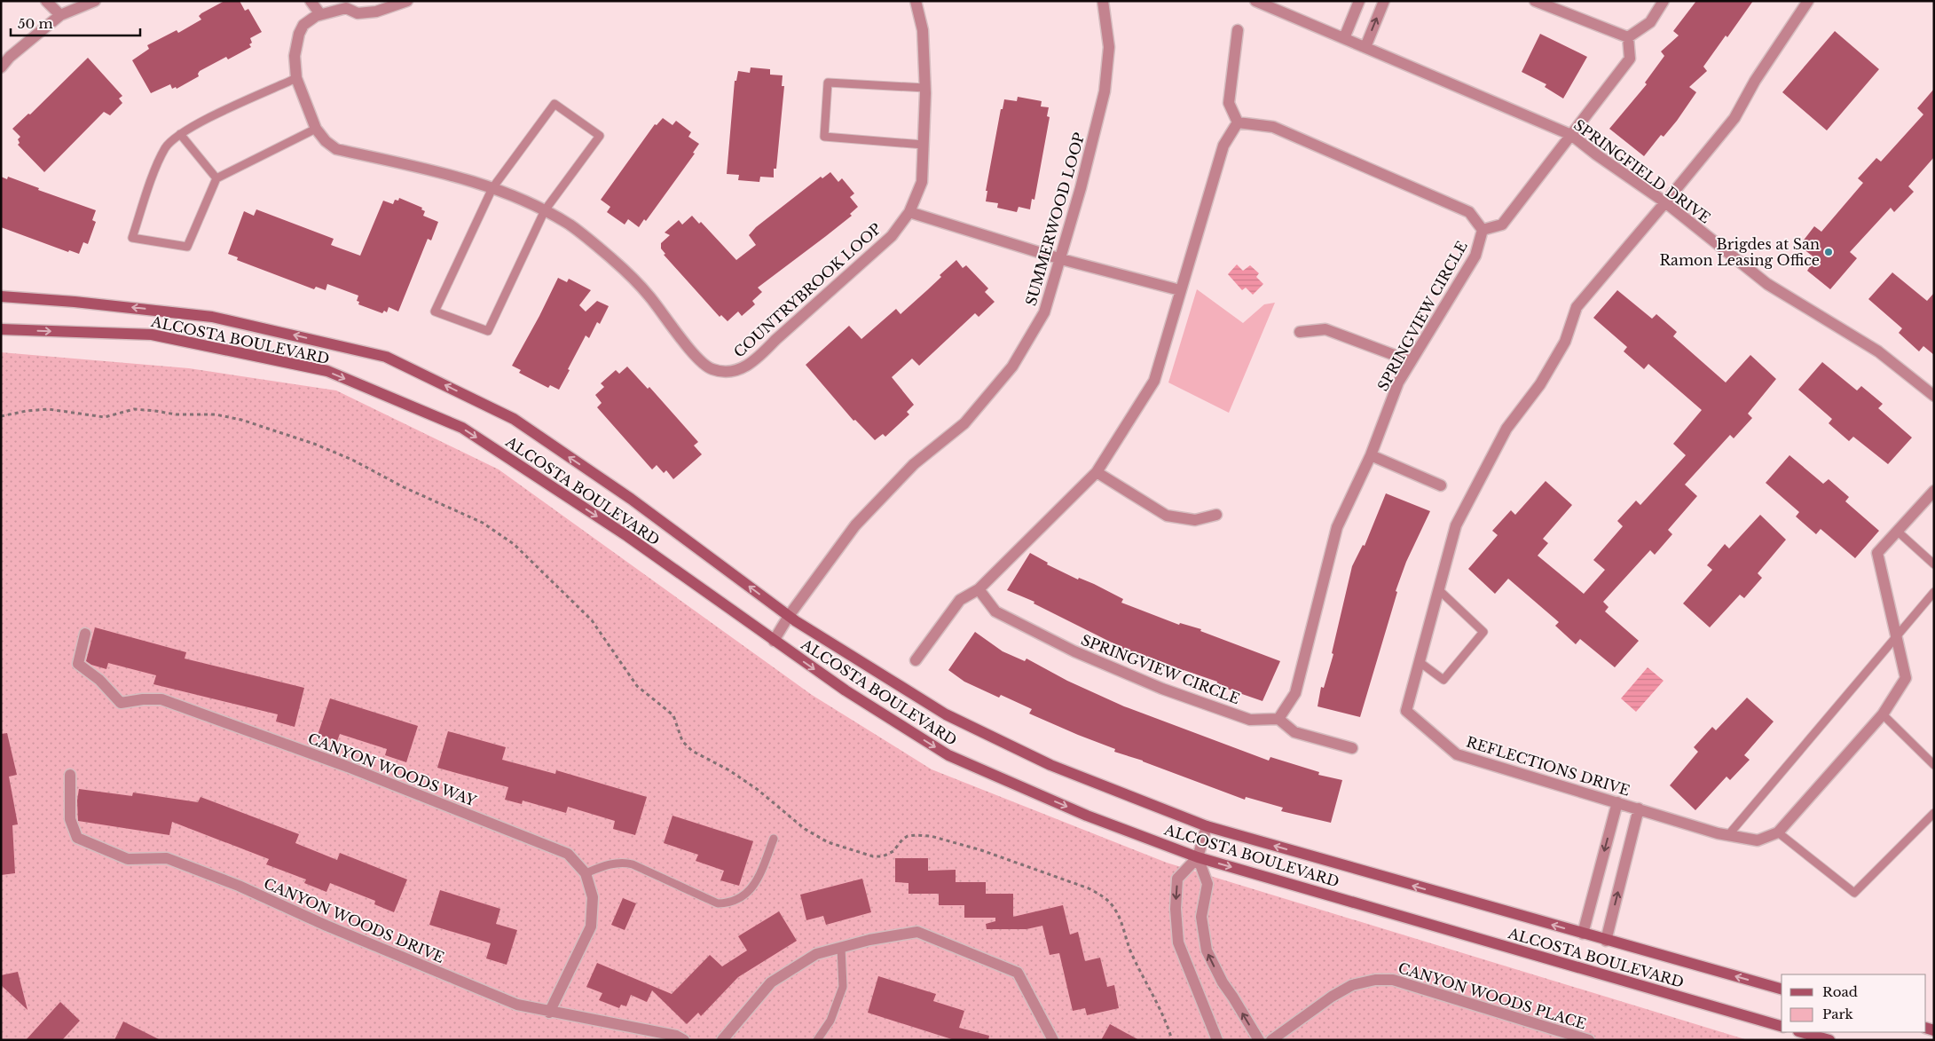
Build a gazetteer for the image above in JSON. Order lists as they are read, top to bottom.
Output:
{
  "streets": {
    "main road": ["ALCOSTA BOULEVARD"],
    "street": [
      "SPRINGFIELD DRIVE",
      "SUMMERWOOD LOOP",
      "COUNTRYBROOK LOOP",
      "SPRINGVIEW CIRCLE",
      "REFLECTIONS DRIVE",
      "CANYON WOODS WAY",
      "CANYON WOODS DRIVE",
      "CANYON WOODS PLACE"
    ]
  },
  "crossings": [
    ["SPRINGFIELD DRIVE", "REFLECTIONS DRIVE"],
    ["SUMMERWOOD LOOP", "ALCOSTA BOULEVARD"],
    ["CANYON WOODS WAY", "CANYON WOODS DRIVE"]
  ],
  "places": ["Brigdes at San Ramon Leasing Office"],
  "legend": ["Road", "Park"],
  "scale_bar": "50 m"
}
